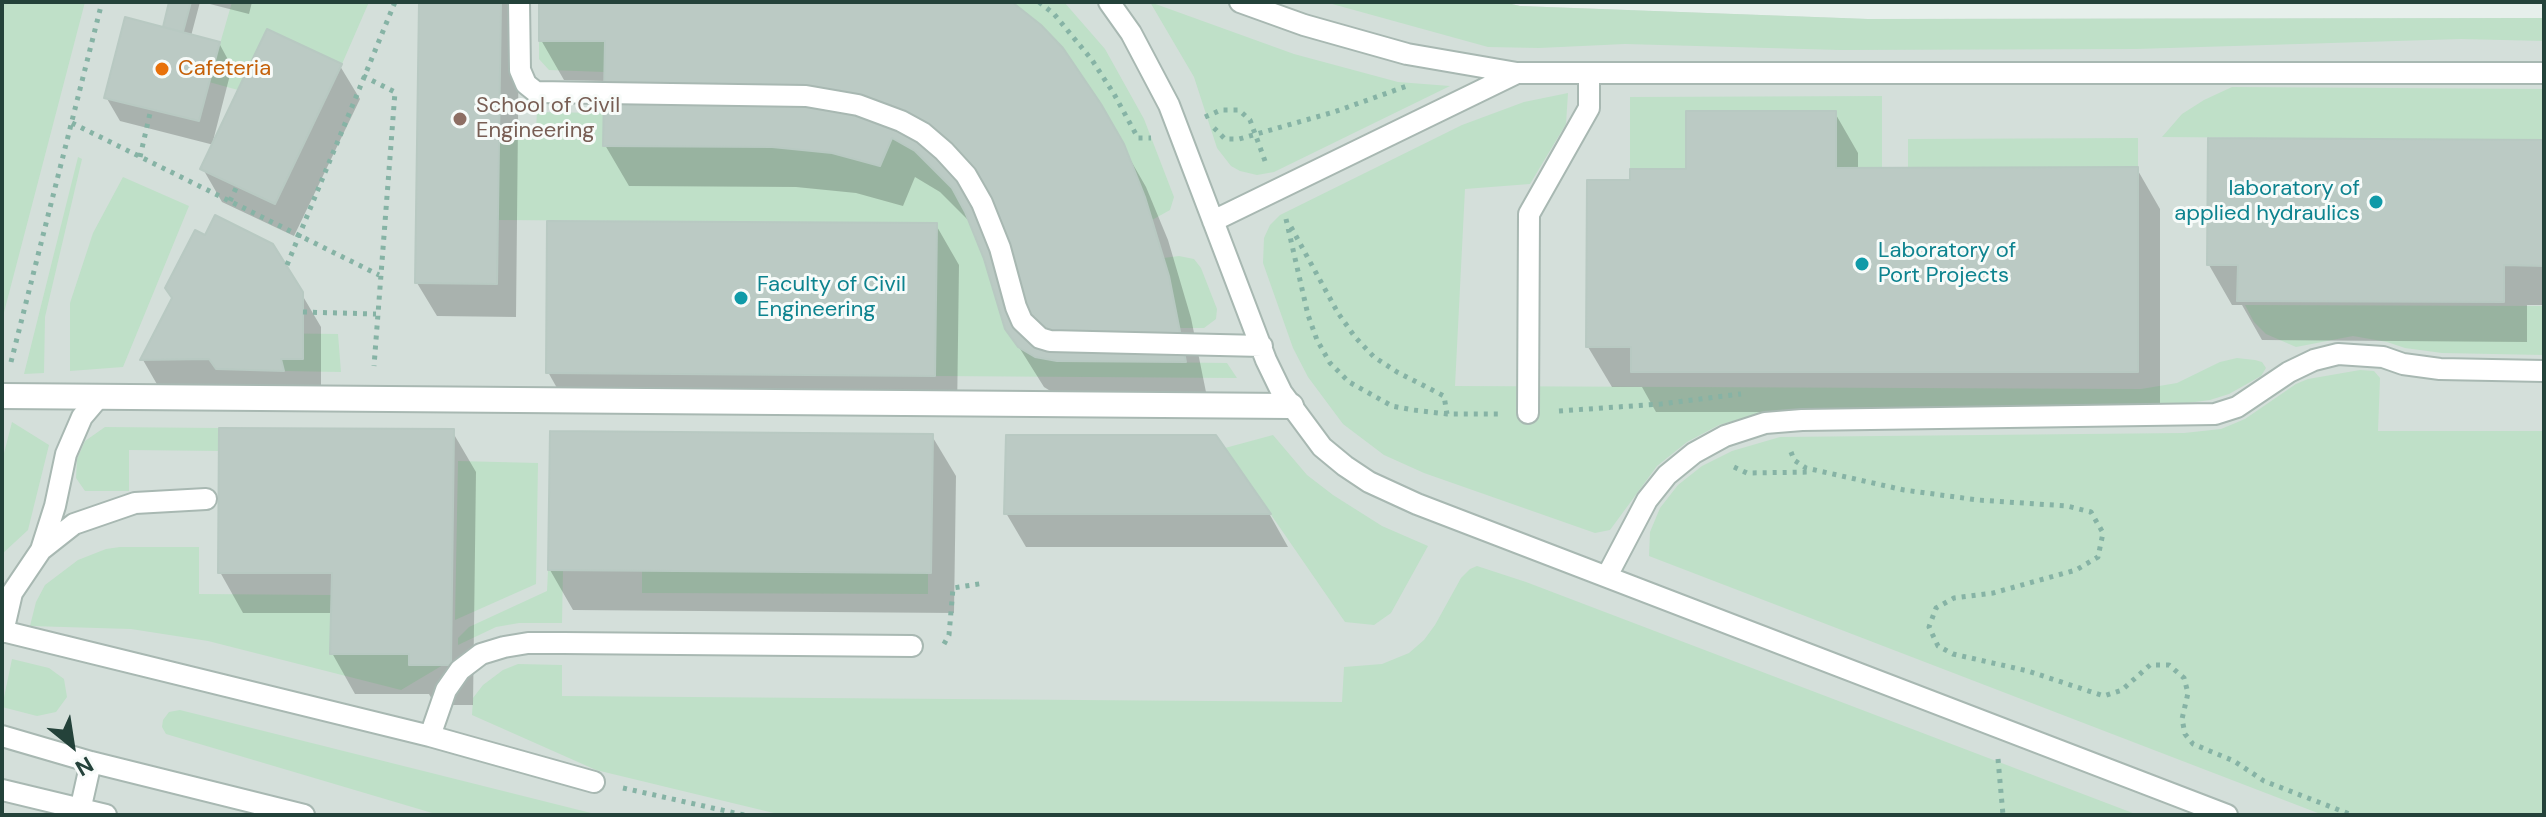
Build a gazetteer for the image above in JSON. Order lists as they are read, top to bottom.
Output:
{
  "places": [
    "Cafeteria",
    "School of Civil Engineering",
    "laboratory of applied hydraulics",
    "Laboratory of Port Projects",
    "Faculty of Civil Engineering"
  ],
  "north": "bottom right"
}
